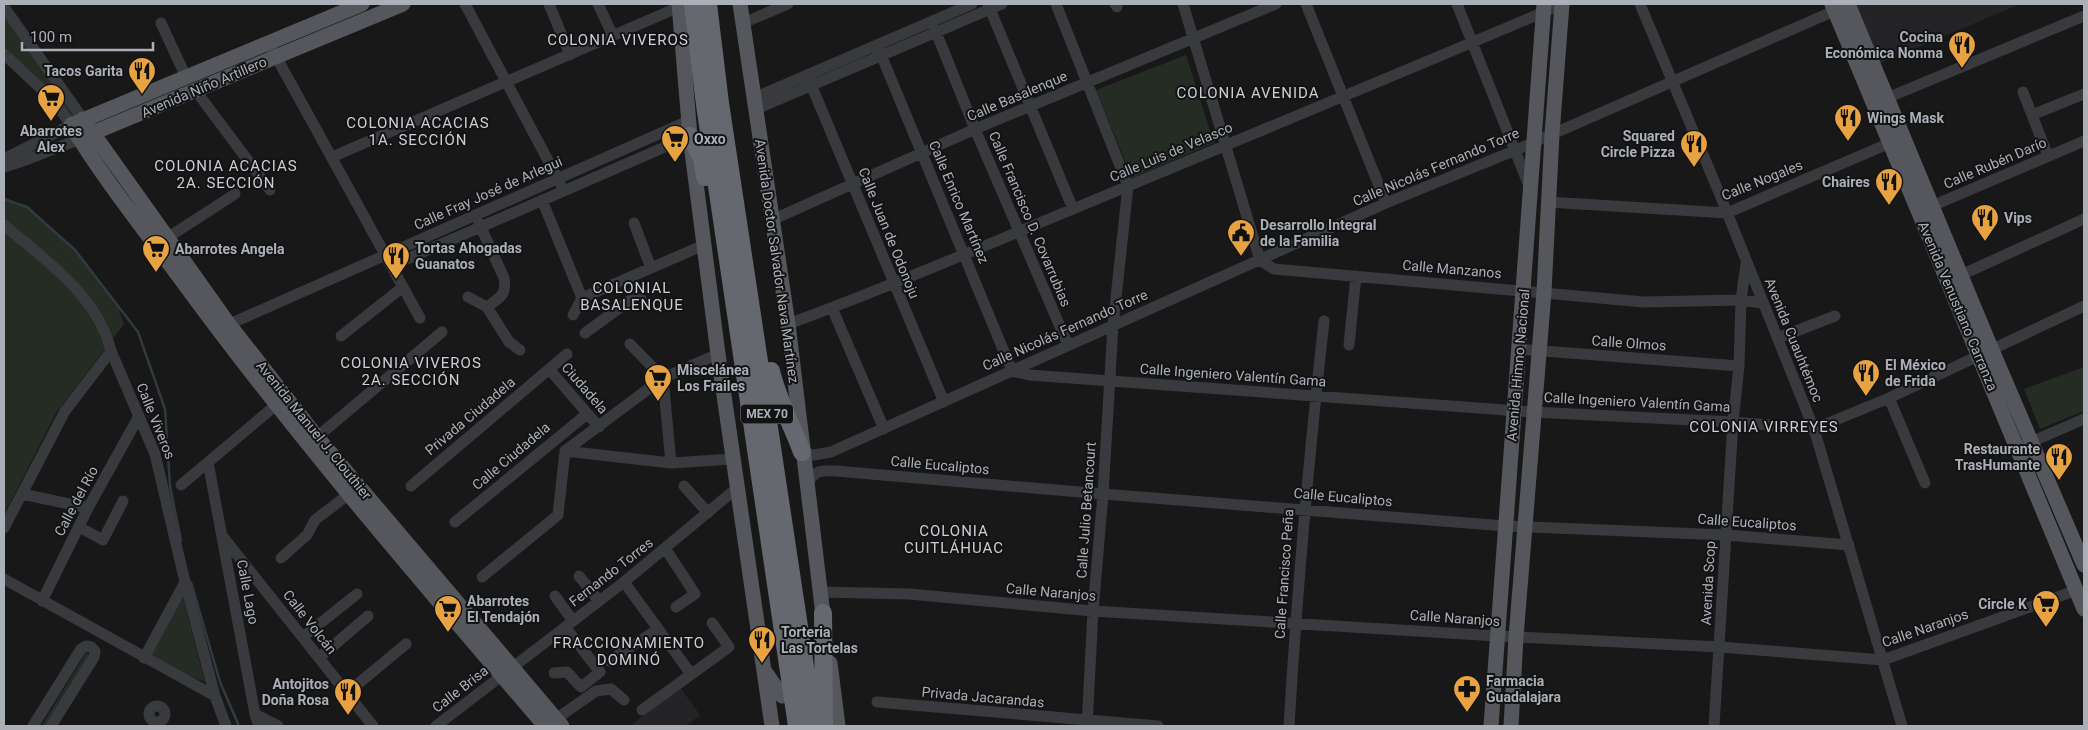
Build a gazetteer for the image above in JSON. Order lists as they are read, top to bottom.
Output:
{
  "streets": {
    "highway": ["MEX 70"],
    "main road": [
      "Avenida Niño Artillero",
      "Avenida Doctor Salvador Nava Martínez",
      "Avenida Venustiano Carranza",
      "Avenida Himno Nacional",
      "Avenida Manuel J. Clouthier"
    ],
    "street": [
      "Calle Basalenque",
      "Calle Luis de Velasco",
      "Calle Rubén Darío",
      "Calle Nicolás Fernando Torre",
      "Calle Nogales",
      "Calle Fray José de Arlegui",
      "Calle Enrico Martínez",
      "Calle Francisco D. Covarrubias",
      "Calle Juan de Odonoju",
      "Calle Manzanos",
      "Avenida Cuauhtémoc",
      "Calle Olmos",
      "Calle Ingeniero Valentín Gama",
      "Ciudadela",
      "Privada Ciudadela",
      "Calle Viveros",
      "Calle Ciudadela",
      "Calle Eucaliptos",
      "Calle del Río",
      "Calle Julio Betancourt",
      "Fernando Torres",
      "Calle Francisco Peña",
      "Avenida Scop",
      "Calle Lago",
      "Calle Naranjos",
      "Calle Volcán",
      "Calle Brisa",
      "Privada Jacarandas"
    ]
  },
  "crossings": [
    ["Avenida Niño Artillero", "Avenida Manuel J. Clouthier"],
    ["Calle Basalenque", "Calle Enrico Martínez"],
    ["Calle Basalenque", "Calle Francisco D. Covarrubias"],
    ["Calle Basalenque", "Calle Juan de Odonoju"],
    ["Calle Basalenque", "Avenida Doctor Salvador Nava Martínez"],
    ["Calle Luis de Velasco", "Calle Enrico Martínez"],
    ["Calle Luis de Velasco", "Calle Francisco D. Covarrubias"],
    ["Calle Luis de Velasco", "Calle Juan de Odonoju"],
    ["Calle Luis de Velasco", "Avenida Doctor Salvador Nava Martínez"],
    ["Calle Luis de Velasco", "Avenida Himno Nacional"],
    ["Calle Luis de Velasco", "Calle Julio Betancourt"],
    ["Calle Rubén Darío", "Avenida Venustiano Carranza"],
    ["Calle Nicolás Fernando Torre", "Calle Enrico Martínez"],
    ["Calle Nicolás Fernando Torre", "Calle Francisco D. Covarrubias"],
    ["Calle Nicolás Fernando Torre", "Calle Juan de Odonoju"],
    ["Calle Nicolás Fernando Torre", "Avenida Doctor Salvador Nava Martínez"],
    ["Calle Nicolás Fernando Torre", "Calle Manzanos"],
    ["Calle Nicolás Fernando Torre", "Avenida Venustiano Carranza"],
    ["Calle Nicolás Fernando Torre", "Avenida Cuauhtémoc"],
    ["Calle Nicolás Fernando Torre", "Avenida Himno Nacional"],
    ["Calle Nicolás Fernando Torre", "Calle Ingeniero Valentín Gama"],
    ["Calle Nicolás Fernando Torre", "Calle Julio Betancourt"],
    ["Calle Nogales", "Avenida Venustiano Carranza"],
    ["Calle Nogales", "Avenida Cuauhtémoc"],
    ["Calle Nogales", "Avenida Himno Nacional"],
    ["Calle Fray José de Arlegui", "Avenida Manuel J. Clouthier"],
    ["Calle Enrico Martínez", "Calle Ingeniero Valentín Gama"],
    ["Avenida Doctor Salvador Nava Martínez", "Calle Eucaliptos"],
    ["Avenida Doctor Salvador Nava Martínez", "Calle Naranjos"],
    ["Calle Manzanos", "Avenida Cuauhtémoc"],
    ["Calle Manzanos", "Avenida Himno Nacional"],
    ["Calle Manzanos", "Avenida Scop"],
    ["Avenida Venustiano Carranza", "Calle Ingeniero Valentín Gama"],
    ["Avenida Venustiano Carranza", "Calle Naranjos"],
    ["Avenida Cuauhtémoc", "Calle Ingeniero Valentín Gama"],
    ["Avenida Cuauhtémoc", "Calle Eucaliptos"],
    ["Avenida Cuauhtémoc", "Avenida Scop"],
    ["Avenida Cuauhtémoc", "Calle Naranjos"],
    ["Calle Olmos", "Avenida Himno Nacional"],
    ["Calle Olmos", "Avenida Scop"],
    ["Avenida Himno Nacional", "Calle Ingeniero Valentín Gama"],
    ["Avenida Himno Nacional", "Calle Eucaliptos"],
    ["Avenida Himno Nacional", "Calle Naranjos"],
    ["Calle Ingeniero Valentín Gama", "Calle Julio Betancourt"],
    ["Calle Ingeniero Valentín Gama", "Calle Francisco Peña"],
    ["Calle Ingeniero Valentín Gama", "Avenida Scop"],
    ["Ciudadela", "Privada Ciudadela"],
    ["Ciudadela", "Calle Ciudadela"],
    ["Calle Viveros", "Calle del Río"],
    ["Avenida Manuel J. Clouthier", "Fernando Torres"],
    ["Avenida Manuel J. Clouthier", "Calle Brisa"],
    ["Calle Eucaliptos", "Calle Julio Betancourt"],
    ["Calle Eucaliptos", "Calle Francisco Peña"],
    ["Calle Eucaliptos", "Avenida Scop"],
    ["Calle Julio Betancourt", "Calle Naranjos"],
    ["Calle Julio Betancourt", "Privada Jacarandas"],
    ["Fernando Torres", "Calle Brisa"],
    ["Calle Francisco Peña", "Calle Naranjos"],
    ["Avenida Scop", "Calle Naranjos"],
    ["Calle Lago", "Calle Volcán"]
  ],
  "districts": [
    "COLONIA VIVEROS",
    "COLONIA AVENIDA",
    "COLONIA ACACIAS 1A. SECCIÓN",
    "COLONIA ACACIAS 2A. SECCIÓN",
    "COLONIAL BASALENQUE",
    "COLONIA VIVEROS 2A. SECCIÓN",
    "COLONIA VIRREYES",
    "COLONIA CUITLÁHUAC",
    "FRACCIONAMIENTO DOMINÓ"
  ],
  "places": {
    "restaurant": [
      "Cocina Económica Nonma",
      "Tacos Garita",
      "Wings Mask",
      "Squared Circle Pizza",
      "Chaires",
      "Vips",
      "Tortas Ahogadas Guanatos",
      "El México de Frida",
      "Restaurante TrasHumante",
      "Torteria Las Tortelas",
      "Antojitos Doña Rosa"
    ],
    "supermarket": [
      "Abarrotes Alex",
      "Oxxo",
      "Abarrotes Angela",
      "Miscelánea Los Frailes",
      "Circle K",
      "Abarrotes El Tendajón"
    ],
    "public building": ["Desarrollo Integral de la Familia"],
    "pharmacy": ["Farmacia Guadalajara"]
  },
  "scale_bar": "100 m"
}
